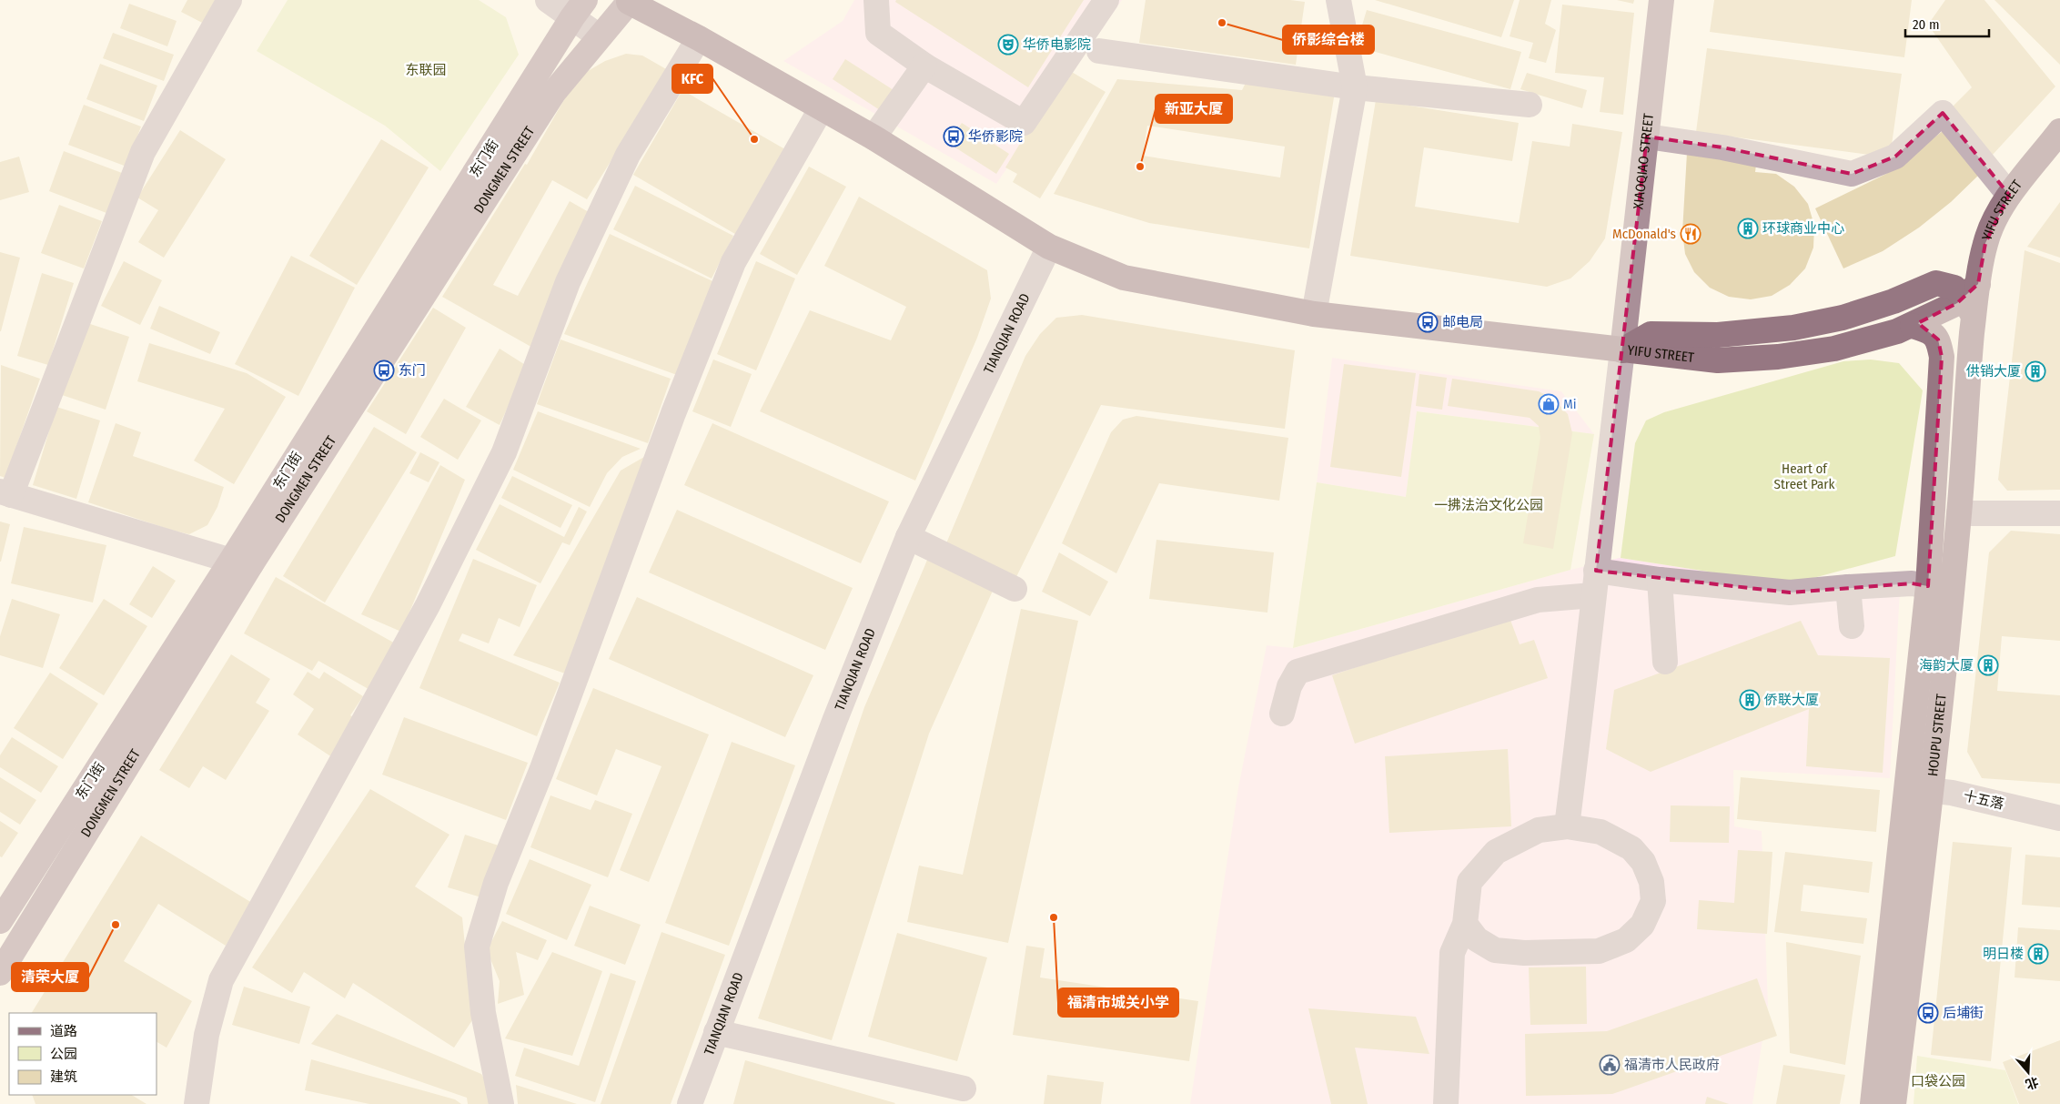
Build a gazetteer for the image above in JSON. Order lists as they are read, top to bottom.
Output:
{
  "streets": {
    "main road": ["YIFU STREET", "HOUPU STREET"],
    "street": [
      "东门街",
      "XIAOQIAO STREET",
      "DONGMEN STREET",
      "TIANQIAN ROAD",
      "十五落"
    ]
  },
  "crossings": [
    ["东门街", "DONGMEN STREET"],
    ["XIAOQIAO STREET", "YIFU STREET"],
    ["YIFU STREET", "HOUPU STREET"],
    ["HOUPU STREET", "十五落"]
  ],
  "parks": [
    "东联园",
    "Heart of Street Park",
    "一拂法治文化公园",
    "口袋公园"
  ],
  "places": {
    "other": [
      "侨影综合楼",
      "KFC",
      "新亚大厦",
      "福清市城关小学",
      "清荣大厦"
    ],
    "theatre": ["华侨电影院"],
    "bus stop": [
      "华侨影院",
      "邮电局",
      "东门",
      "后埔街"
    ],
    "building": [
      "环球商业中心",
      "供销大厦",
      "海韵大厦",
      "侨联大厦",
      "明日楼"
    ],
    "restaurant": ["McDonald's"],
    "shop": ["Mi"],
    "public building": ["福清市人民政府"]
  },
  "legend": ["道路", "公园", "建筑"],
  "scale_bar": "20 m",
  "north": "bottom"
}
